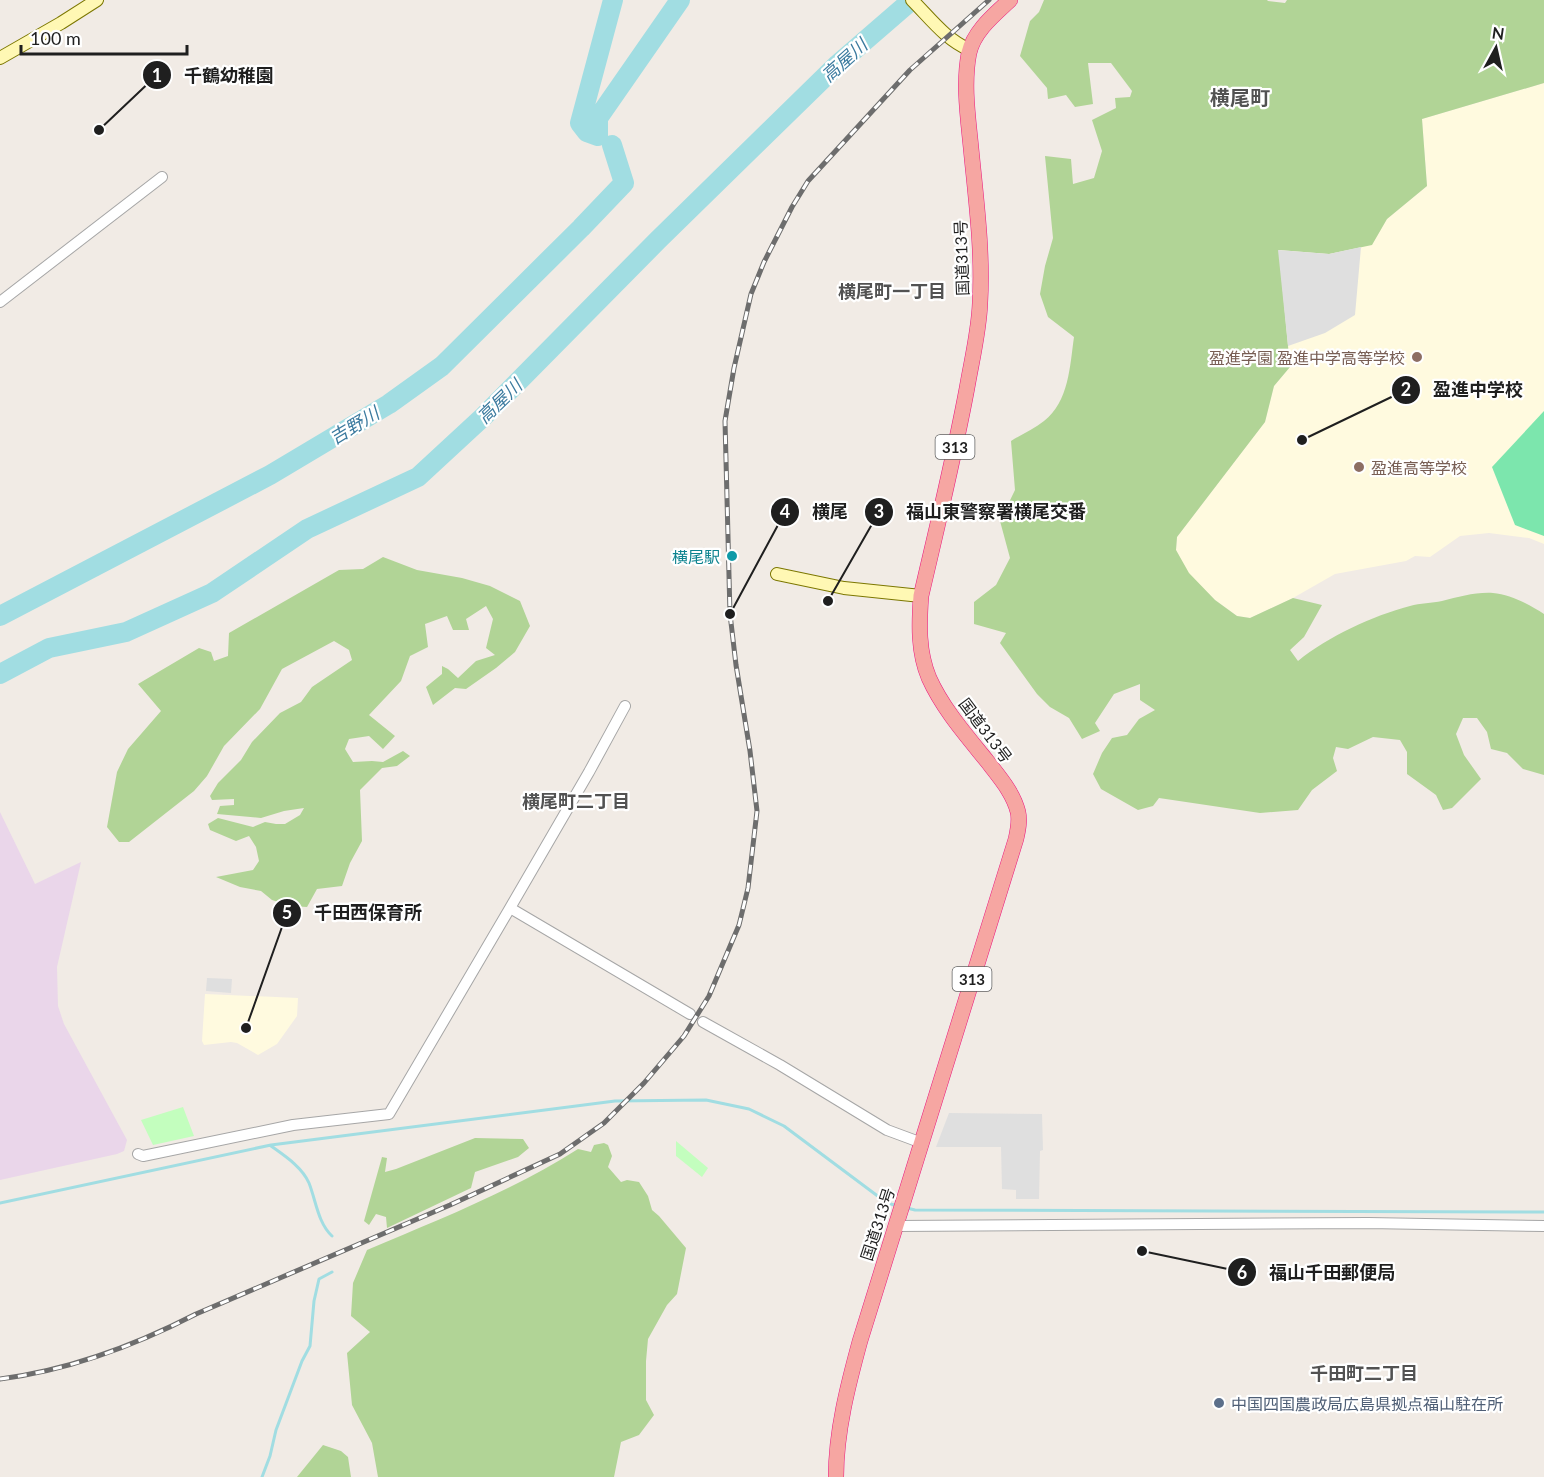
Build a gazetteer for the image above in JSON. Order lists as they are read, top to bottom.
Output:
{
  "streets": {
    "highway": ["国道313号", "313"]
  },
  "districts": [
    "横尾町",
    "横尾町一丁目",
    "横尾町二丁目",
    "千田町二丁目"
  ],
  "water": ["高屋川", "吉野川"],
  "places": [
    "千鶴幼稚園",
    "盈進学園 盈進中学高等学校",
    "盈進中学校",
    "盈進高等学校",
    "横尾駅",
    "福山東警察署横尾交番",
    "横尾",
    "千田西保育所",
    "福山千田郵便局",
    "中国四国農政局広島県拠点福山駐在所"
  ],
  "scale_bar": "100 m",
  "north": "top"
}
